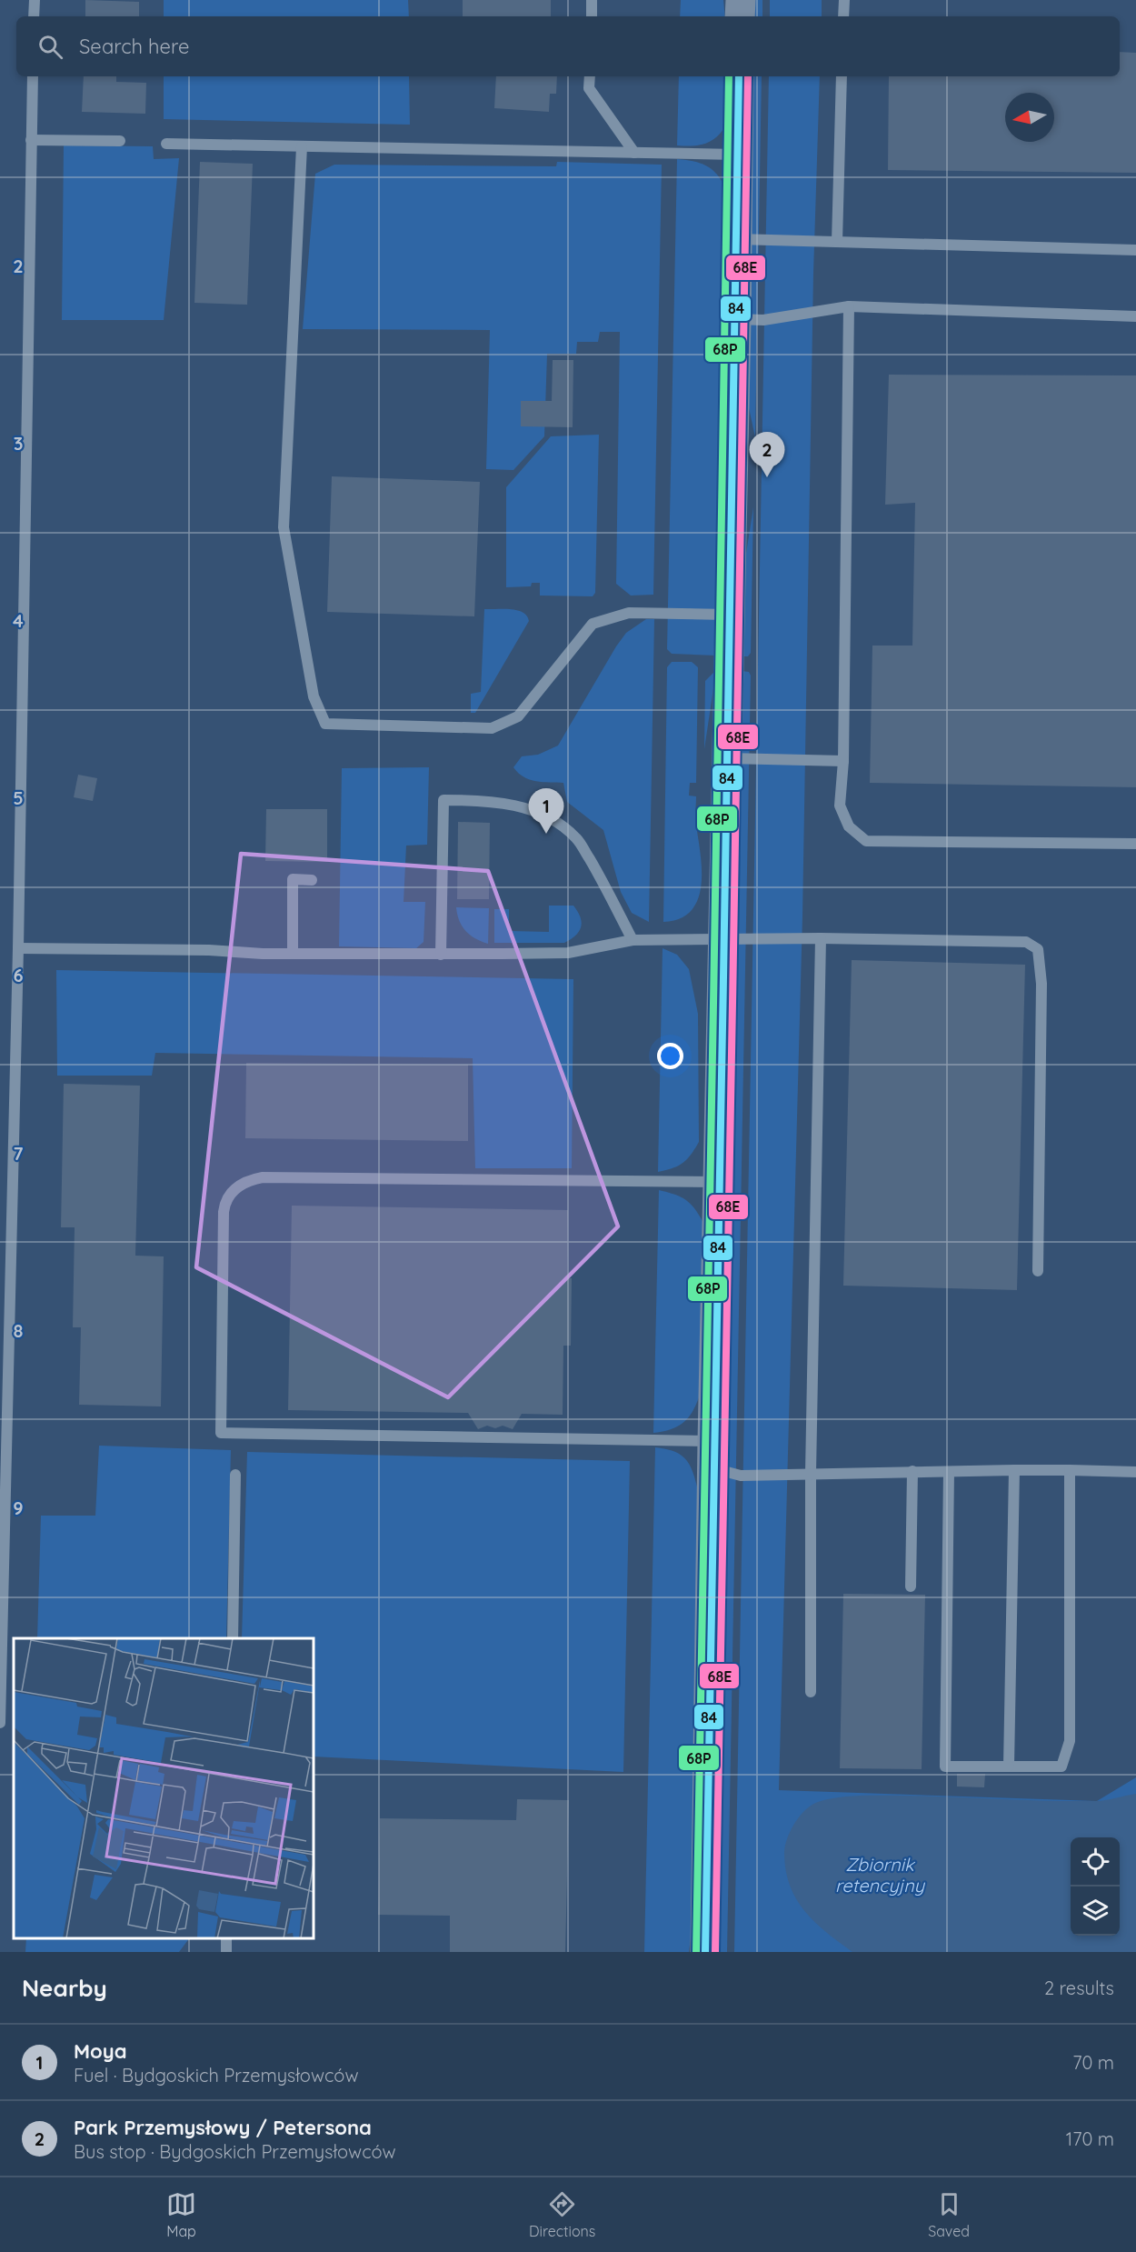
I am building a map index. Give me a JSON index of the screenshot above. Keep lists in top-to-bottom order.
{
  "water": ["Zbiornik retencyjny"],
  "lines": ["transit line 84", "transit line 68E", "transit line 68P"],
  "north": "left",
  "page": {
    "search": "Search here",
    "pins": ["2", "1"],
    "heading": ["Nearby", "2 results"],
    "list": [
      {
        "mark": "1",
        "name": "Moya",
        "note": "Fuel · Bydgoskich Przemysłowców",
        "value": "70 m"
      },
      {
        "mark": "2",
        "name": "Park Przemysłowy / Petersona",
        "note": "Bus stop · Bydgoskich Przemysłowców",
        "value": "170 m"
      }
    ],
    "nav": ["Map", "Directions", "Saved"]
  },
  "grid": {
    "rows": [
      "2",
      "3",
      "4",
      "5",
      "6",
      "7",
      "8",
      "9"
    ]
  }
}
